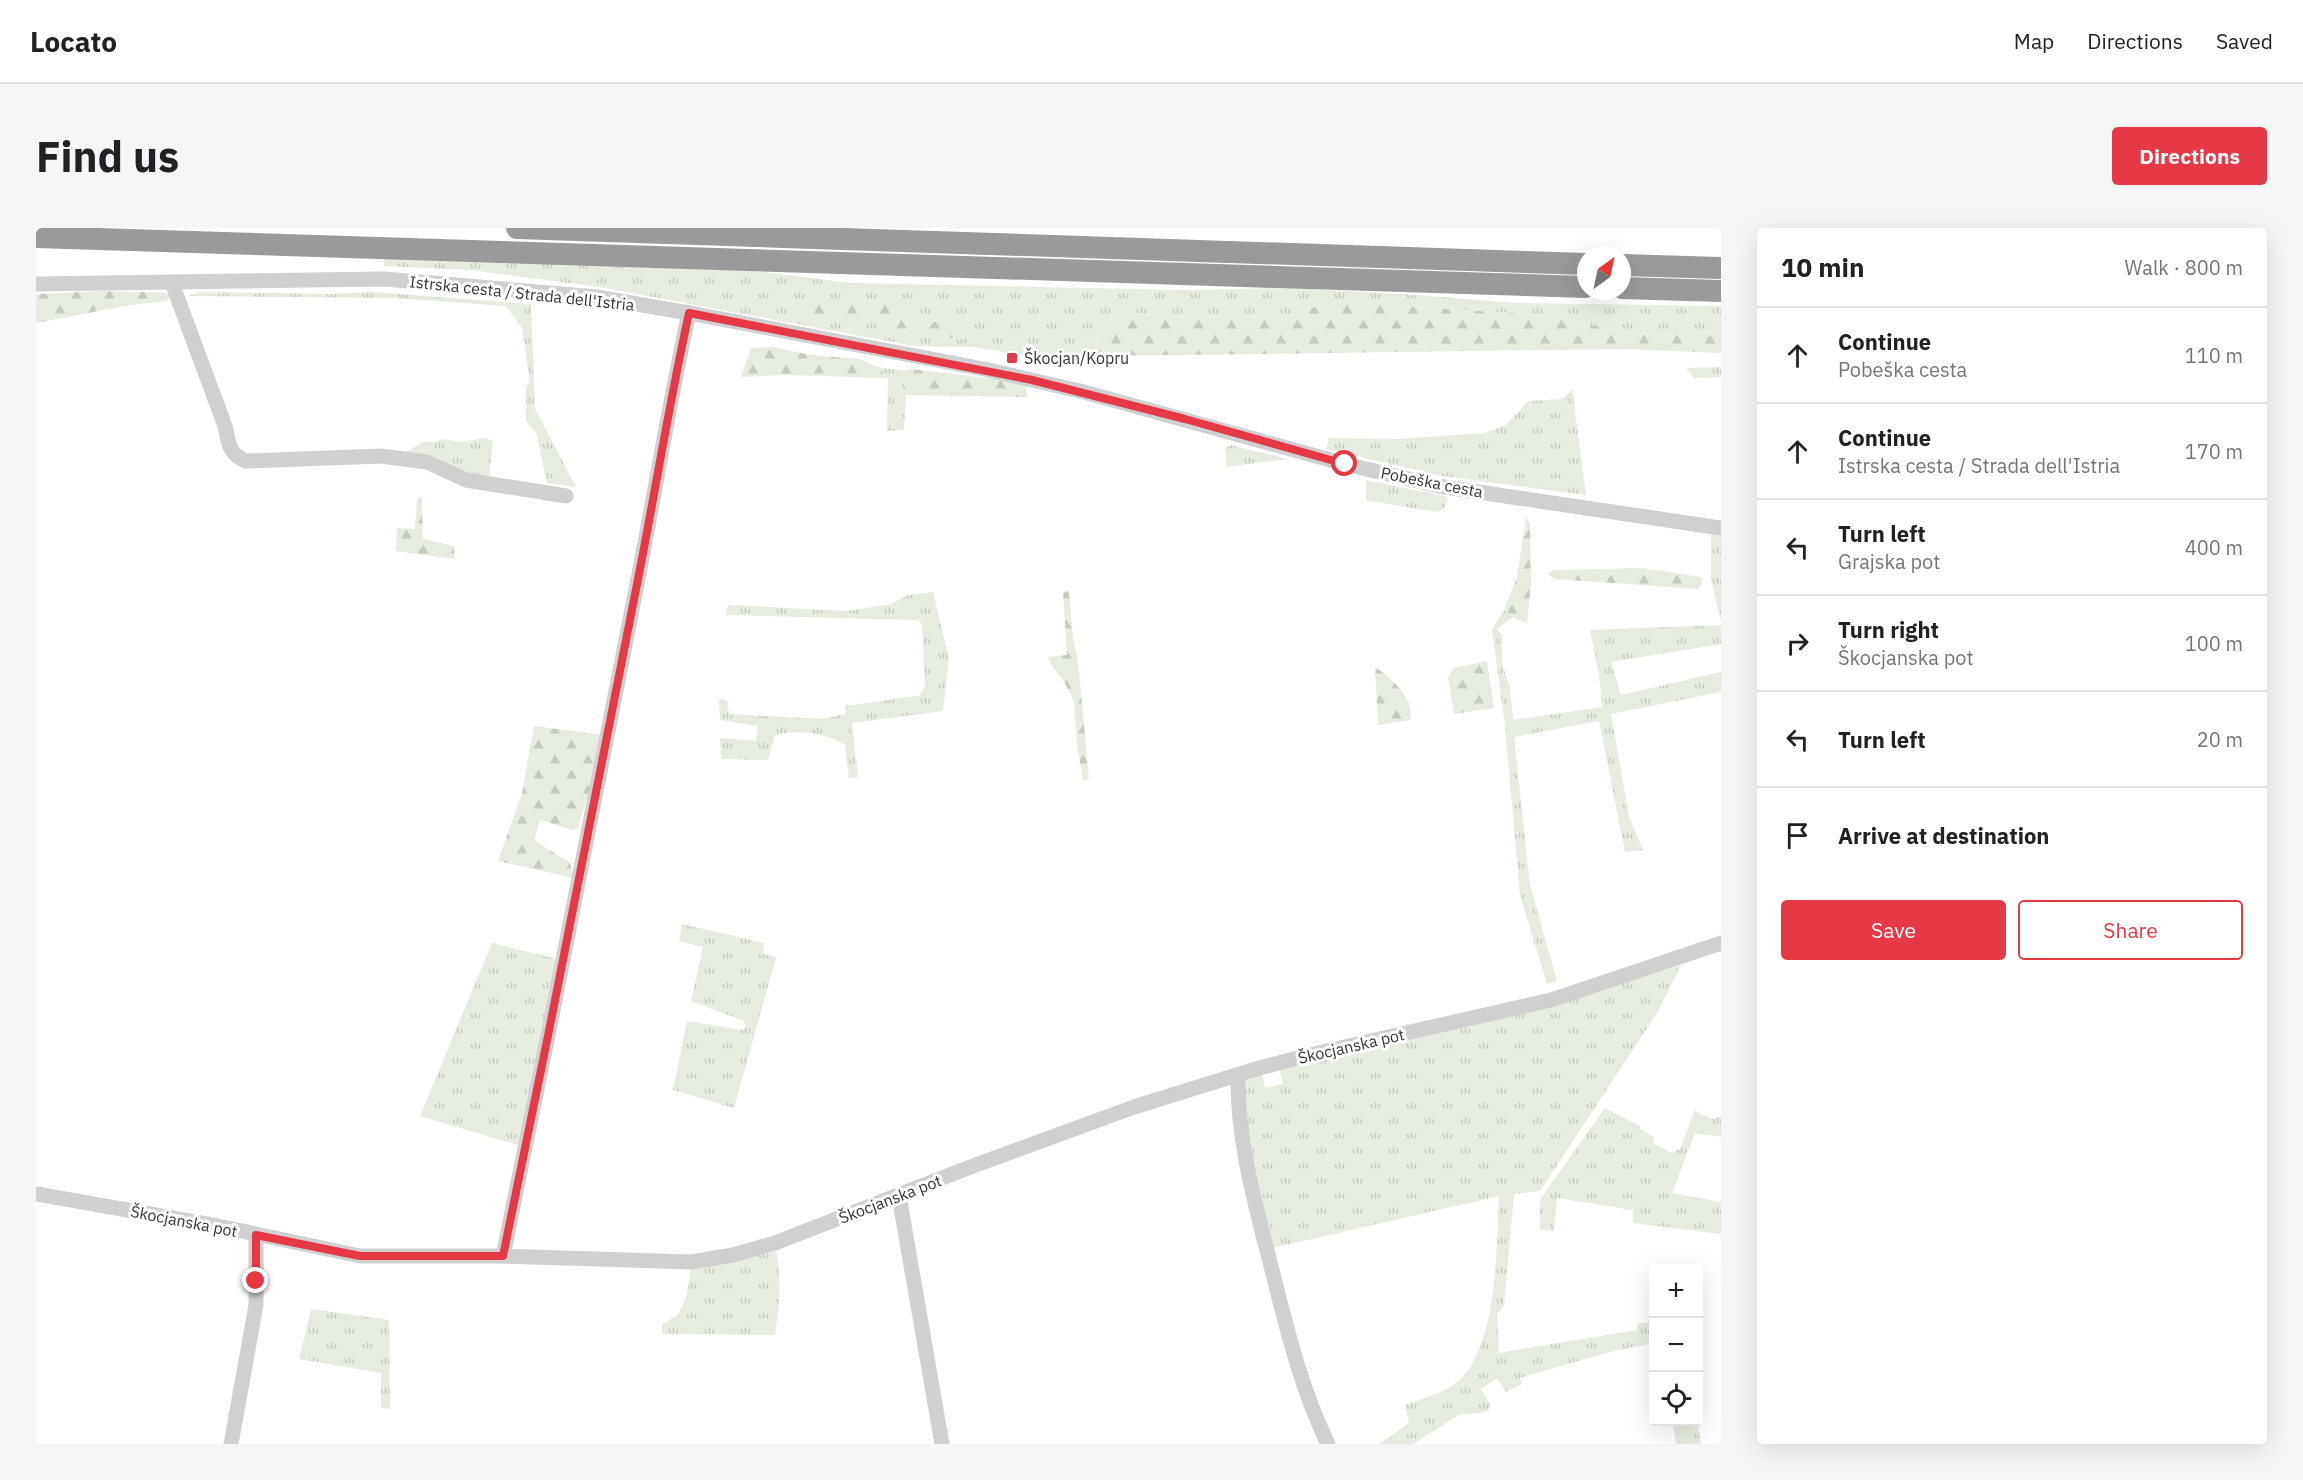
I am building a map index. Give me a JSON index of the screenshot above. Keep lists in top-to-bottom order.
{
  "streets": {
    "street": ["Istrska cesta / Strada dell'Istria", "Pobeška cesta", "Škocjanska pot"]
  },
  "crossings": [
    ["Istrska cesta / Strada dell'Istria", "Pobeška cesta"]
  ],
  "places": {
    "transit": ["Škocjan/Kopru"]
  },
  "north": "top right",
  "page": {
    "header": "Locato",
    "nav": ["Map", "Directions", "Saved"],
    "buttons": [
      "Directions",
      ["Save", "Share"]
    ],
    "title": "Find us",
    "heading": ["10 min", "Walk · 800 m"],
    "list": [
      ["Continue", "Pobeška cesta", "110 m"],
      ["Continue", "Istrska cesta / Strada dell'Istria", "170 m"],
      ["Turn left", "Grajska pot", "400 m"],
      ["Turn right", "Škocjanska pot", "100 m"],
      ["Turn left", "20 m"],
      "Arrive at destination"
    ],
    "map_buttons": ["+", "−"]
  }
}
